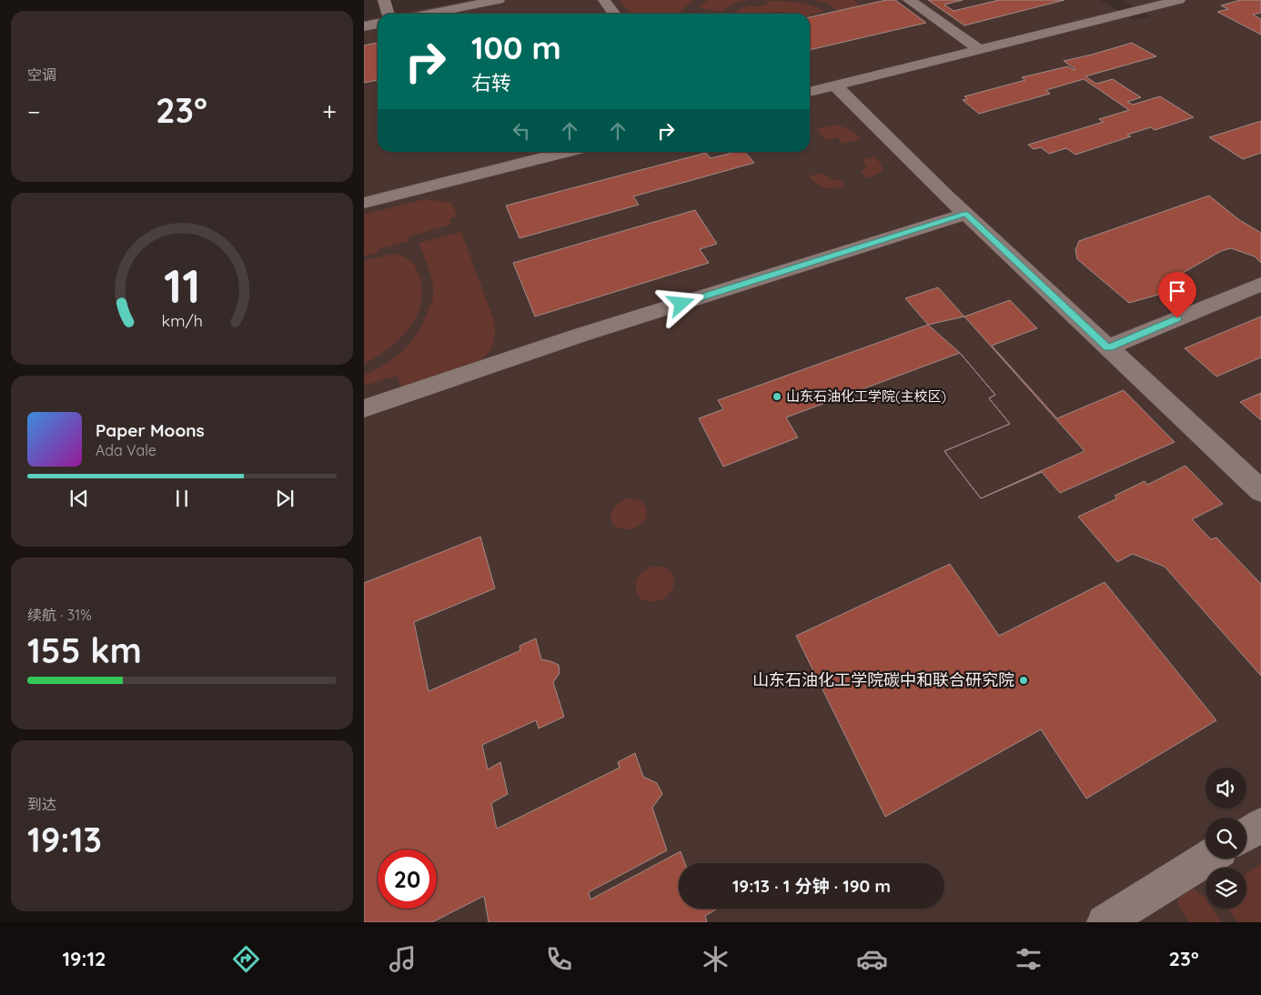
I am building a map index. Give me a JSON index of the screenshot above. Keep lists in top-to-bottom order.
{
  "places": ["山东石油化工学院(主校区)", "山东石油化工学院碳中和联合研究院"],
  "page": {
    "tile": [
      "空调",
      ["续航 · 31%", "155 km"],
      ["到达", "19:13"]
    ],
    "turn": ["100 m", "右转"],
    "heat": ["−", "23°", "+"],
    "song": ["Paper Moons", "Ada Vale"],
    "limit": "20",
    "trip": "19:13 · 1 分钟 · 190 m",
    "tabs": ["19:12", "23°"],
    "gauge": ["11", "km/h"]
  }
}
